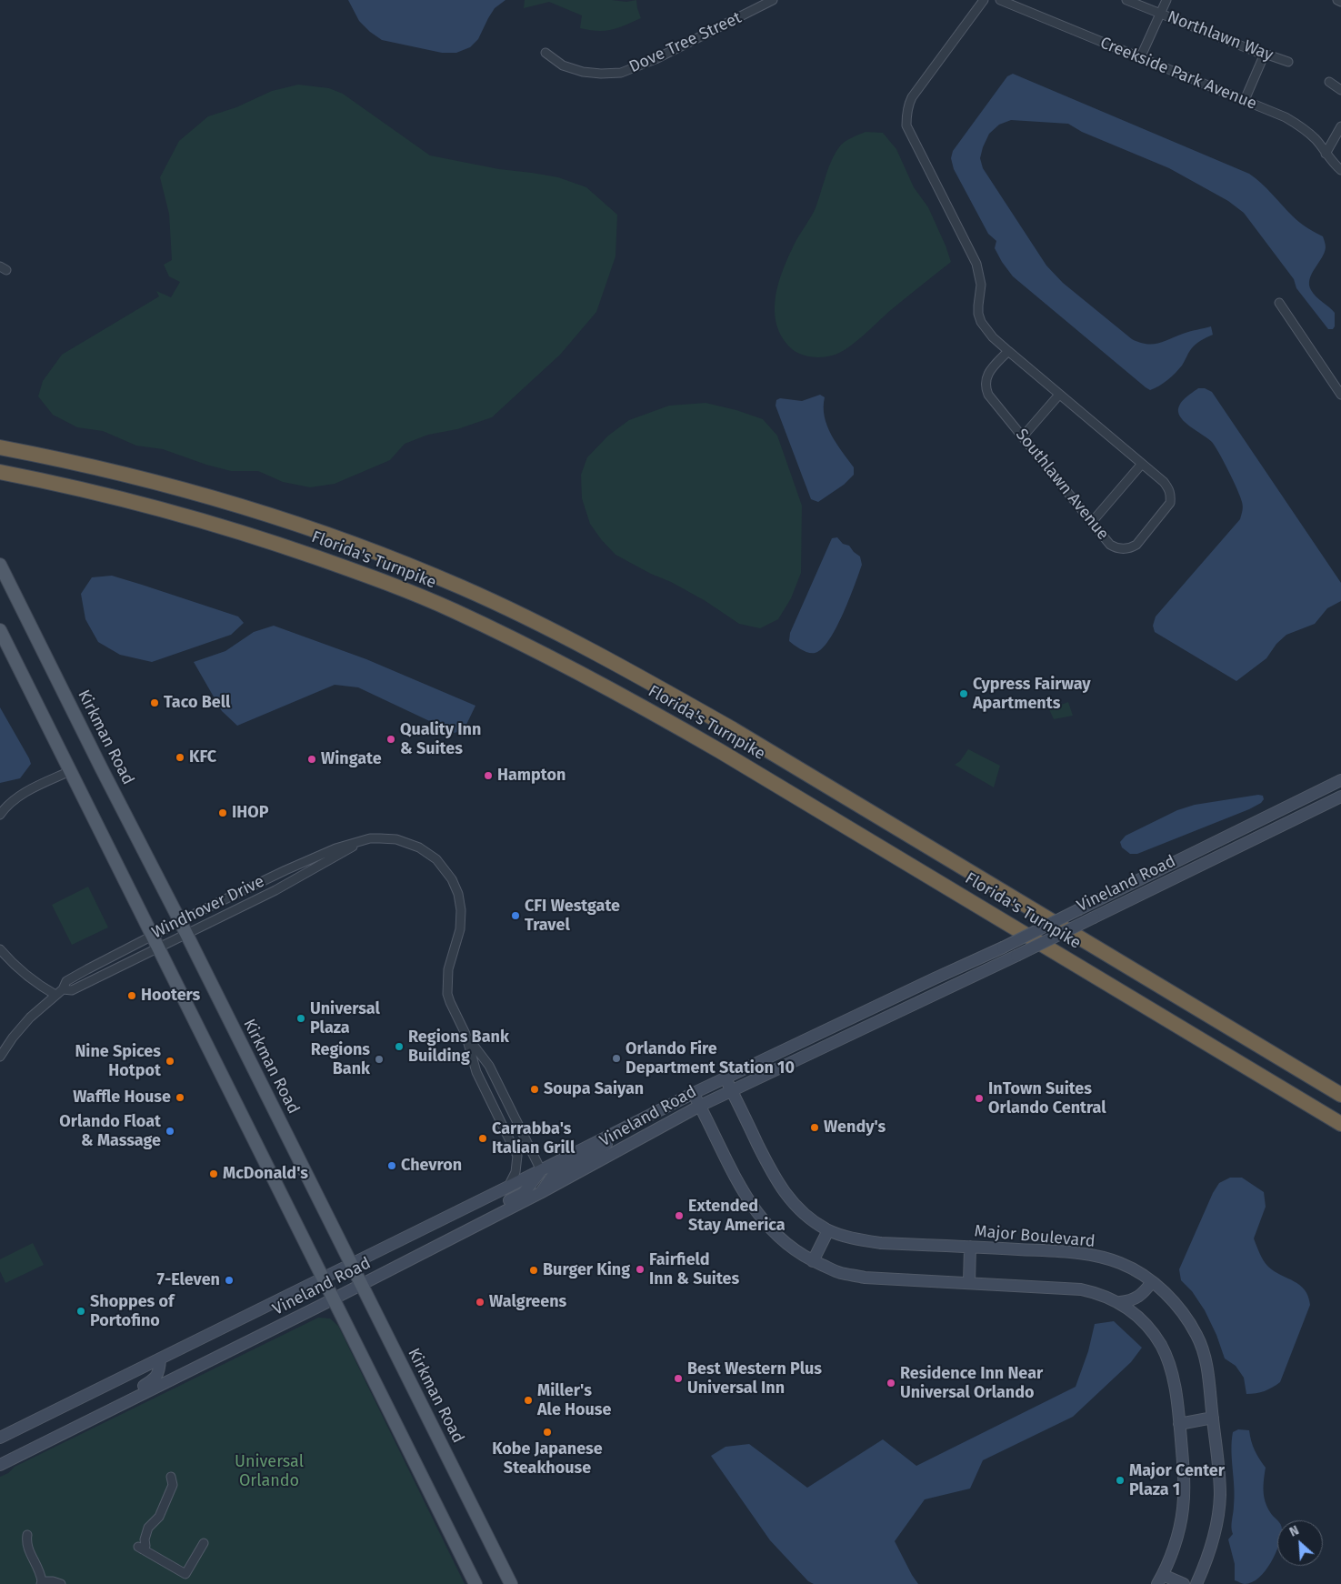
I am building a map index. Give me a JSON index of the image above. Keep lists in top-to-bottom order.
{
  "streets": {
    "highway": ["Florida's Turnpike"],
    "main road": ["Kirkman Road"],
    "street": [
      "Northlawn Way",
      "Dove Tree Street",
      "Creekside Park Avenue",
      "Southlawn Avenue",
      "Vineland Road",
      "Windhover Drive",
      "Major Boulevard"
    ]
  },
  "crossings": [
    ["Kirkman Road", "Vineland Road"],
    ["Kirkman Road", "Windhover Drive"],
    ["Vineland Road", "Windhover Drive"],
    ["Vineland Road", "Major Boulevard"]
  ],
  "parks": ["Universal Orlando"],
  "places": [
    "Cypress Fairway Apartments",
    "Taco Bell",
    "Quality Inn & Suites",
    "KFC",
    "Wingate",
    "Hampton",
    "IHOP",
    "CFI Westgate Travel",
    "Hooters",
    "Universal Plaza",
    "Regions Bank Building",
    "Orlando Fire Department Station 10",
    "Regions Bank",
    "Nine Spices Hotpot",
    "Soupa Saiyan",
    "Waffle House",
    "InTown Suites Orlando Central",
    "Wendy's",
    "Orlando Float & Massage",
    "Carrabba's Italian Grill",
    "Chevron",
    "McDonald's",
    "Extended Stay America",
    "Fairfield Inn & Suites",
    "Burger King",
    "7-Eleven",
    "Walgreens",
    "Shoppes of Portofino",
    "Best Western Plus Universal Inn",
    "Residence Inn Near Universal Orlando",
    "Miller's Ale House",
    "Kobe Japanese Steakhouse",
    "Major Center Plaza 1"
  ],
  "north": "top left"
}
